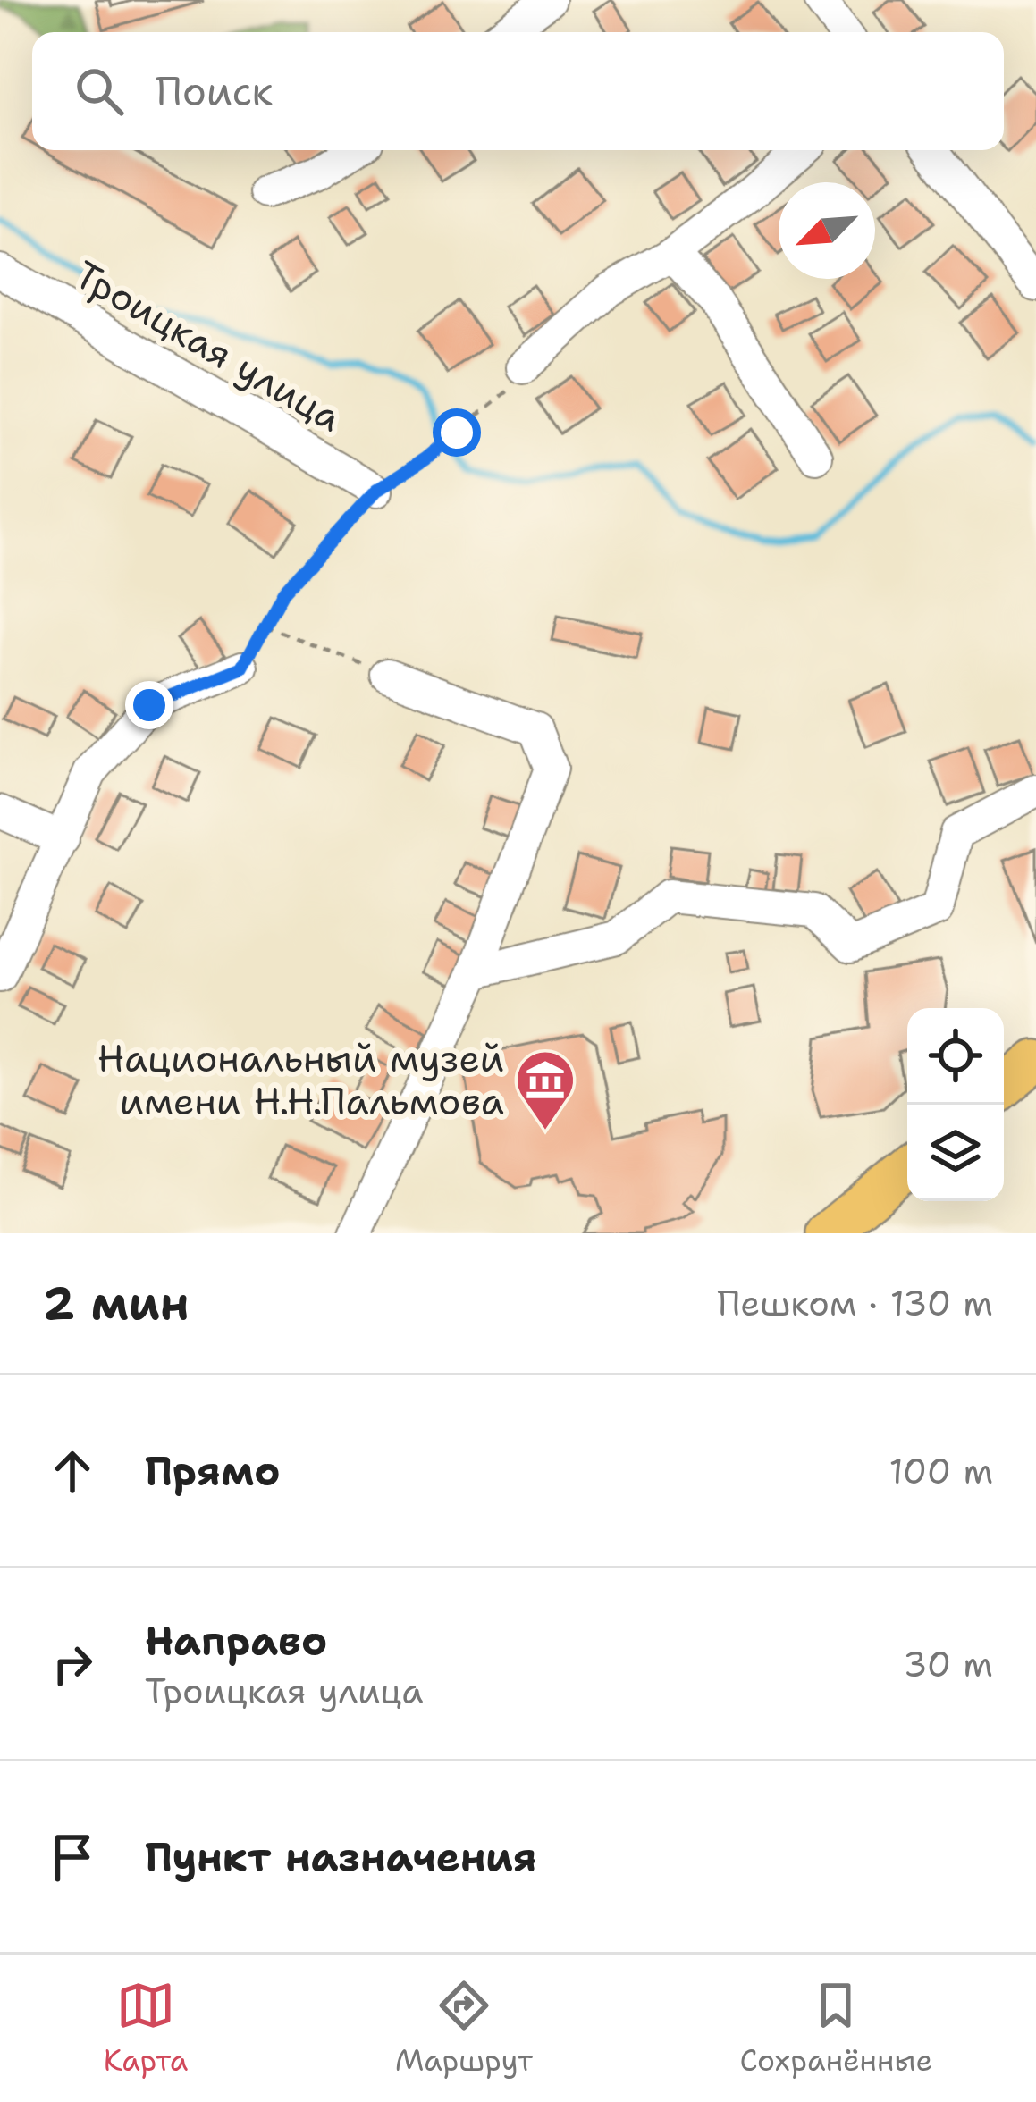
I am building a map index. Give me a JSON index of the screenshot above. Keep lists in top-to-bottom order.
{
  "streets": {
    "street": ["Троицкая улица"]
  },
  "places": {
    "museum": ["Национальный музей имени Н.Н.Пальмова"]
  },
  "north": "bottom left",
  "page": {
    "search": "Поиск",
    "heading": ["2 мин", "Пешком · 130 m"],
    "list": [
      ["Прямо", "100 m"],
      ["Направо", "Троицкая улица", "30 m"],
      "Пункт назначения"
    ],
    "nav": ["Карта", "Маршрут", "Сохранённые"]
  }
}
